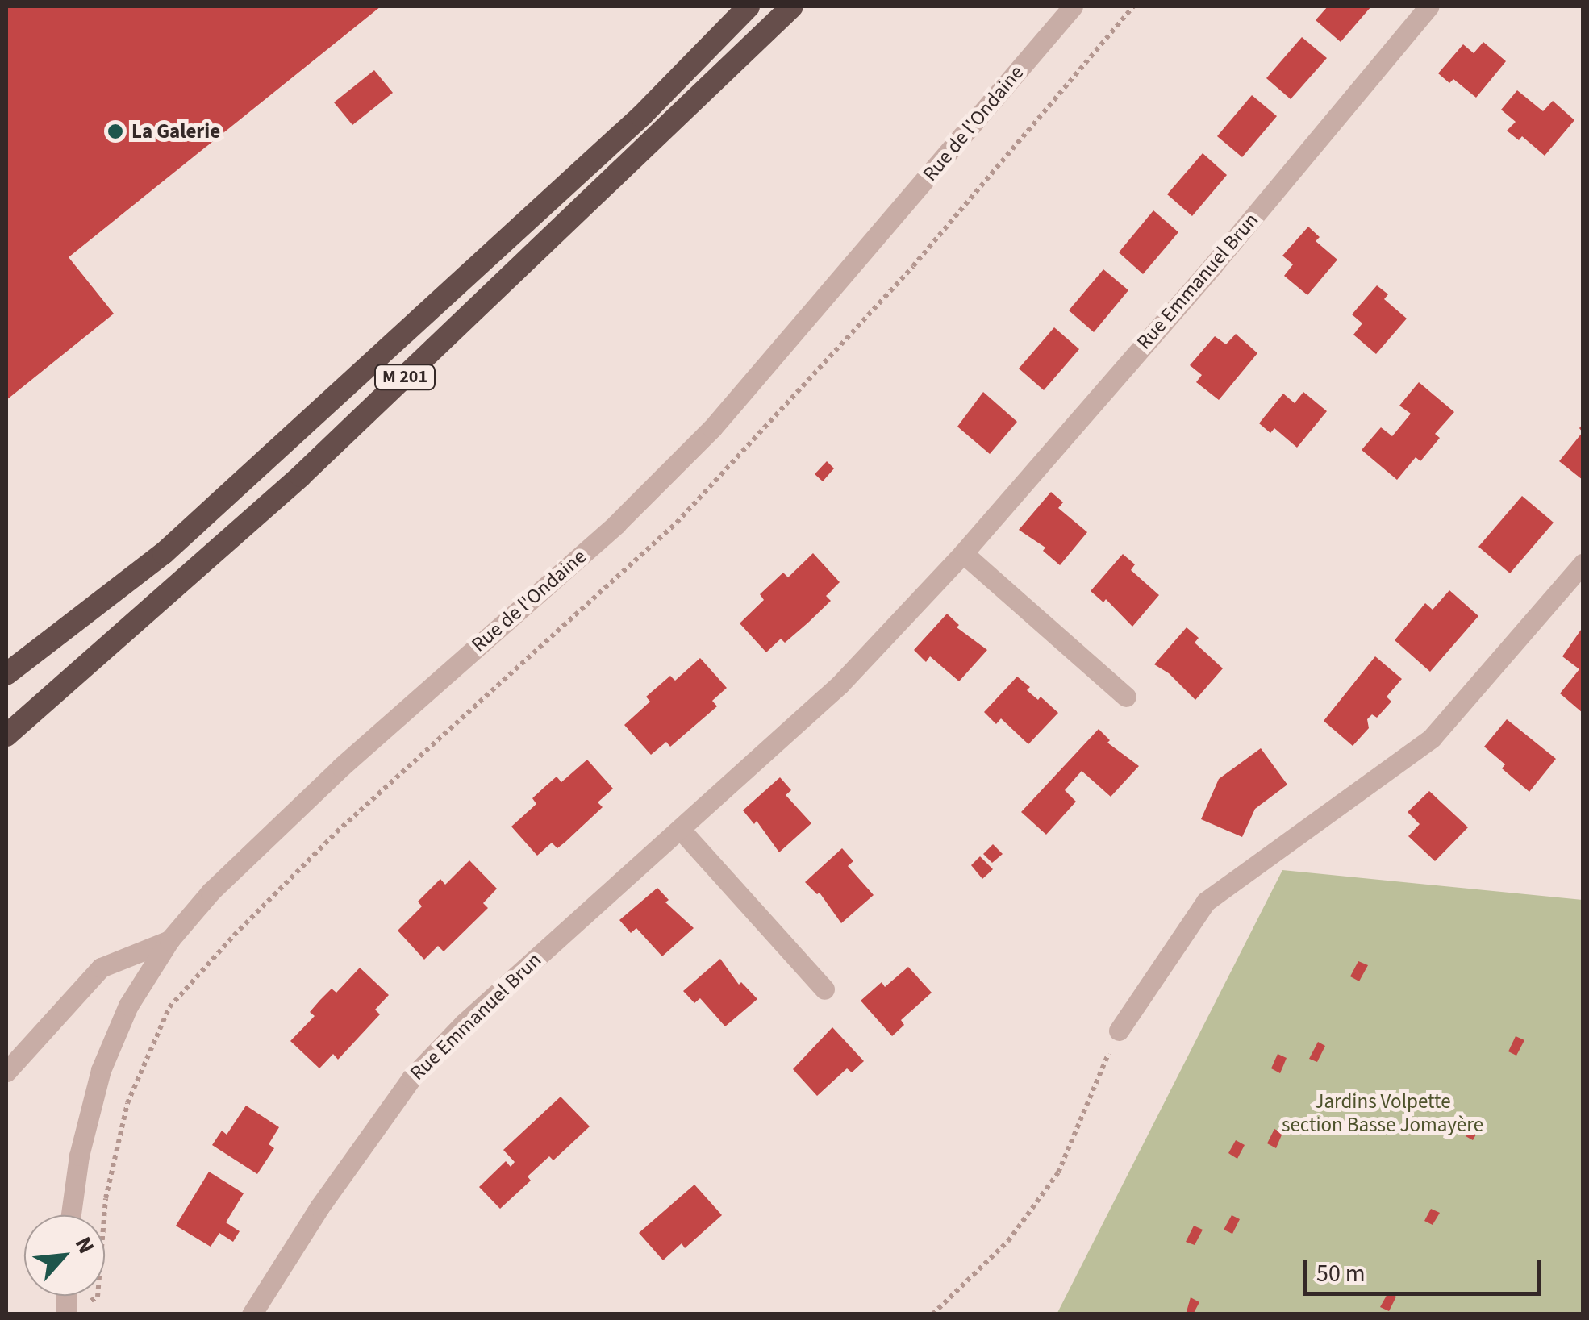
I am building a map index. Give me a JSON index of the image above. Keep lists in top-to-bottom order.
{
  "streets": {
    "highway": ["M 201"],
    "street": ["Rue de l'Ondaine", "Rue Emmanuel Brun"]
  },
  "parks": ["Jardins Volpette section Basse Jomayère"],
  "places": ["La Galerie"],
  "scale_bar": "50 m",
  "north": "top right"
}
